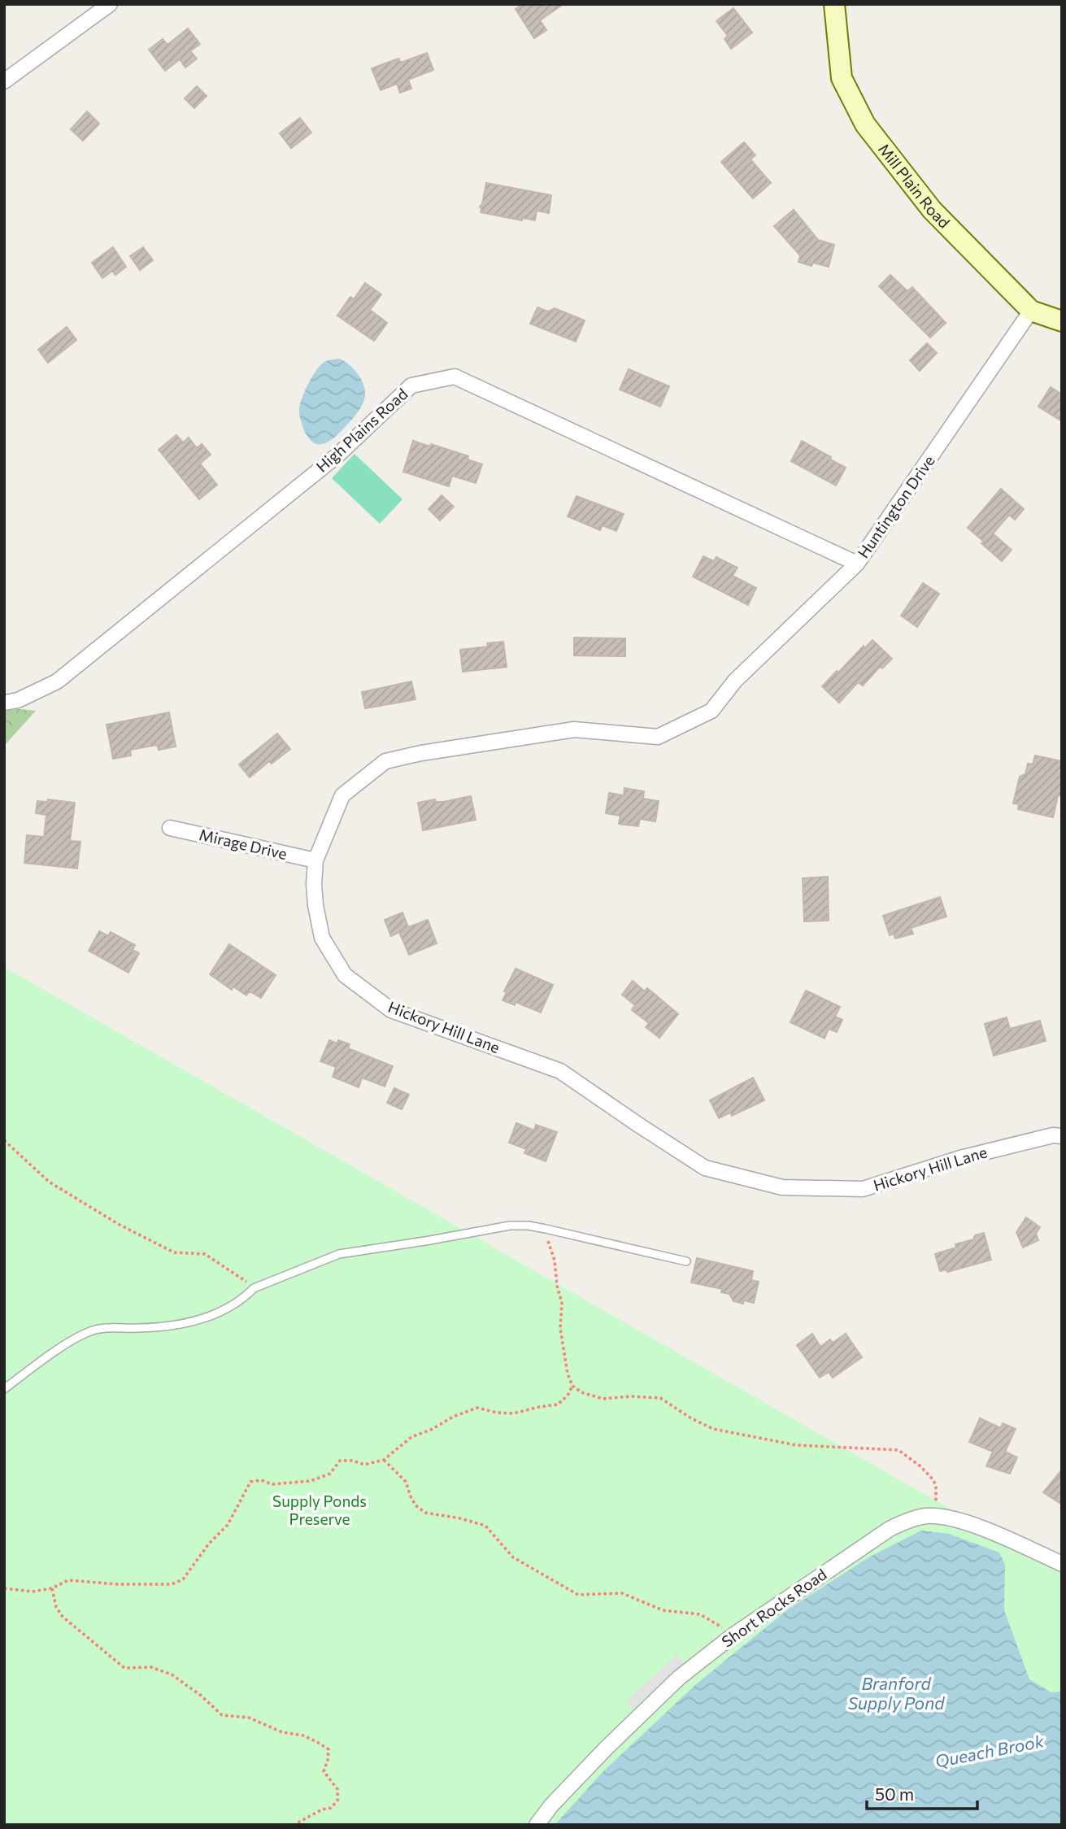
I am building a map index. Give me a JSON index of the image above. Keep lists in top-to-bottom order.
{
  "streets": {
    "street": [
      "Mill Plain Road",
      "High Plains Road",
      "Huntington Drive",
      "Mirage Drive",
      "Hickory Hill Lane",
      "Short Rocks Road"
    ]
  },
  "crossings": [
    ["Mill Plain Road", "Huntington Drive"],
    ["High Plains Road", "Huntington Drive"],
    ["Huntington Drive", "Hickory Hill Lane"],
    ["Mirage Drive", "Hickory Hill Lane"]
  ],
  "water": ["Branford Supply Pond", "Queach Brook"],
  "parks": ["Supply Ponds Preserve"],
  "scale_bar": "50 m"
}
